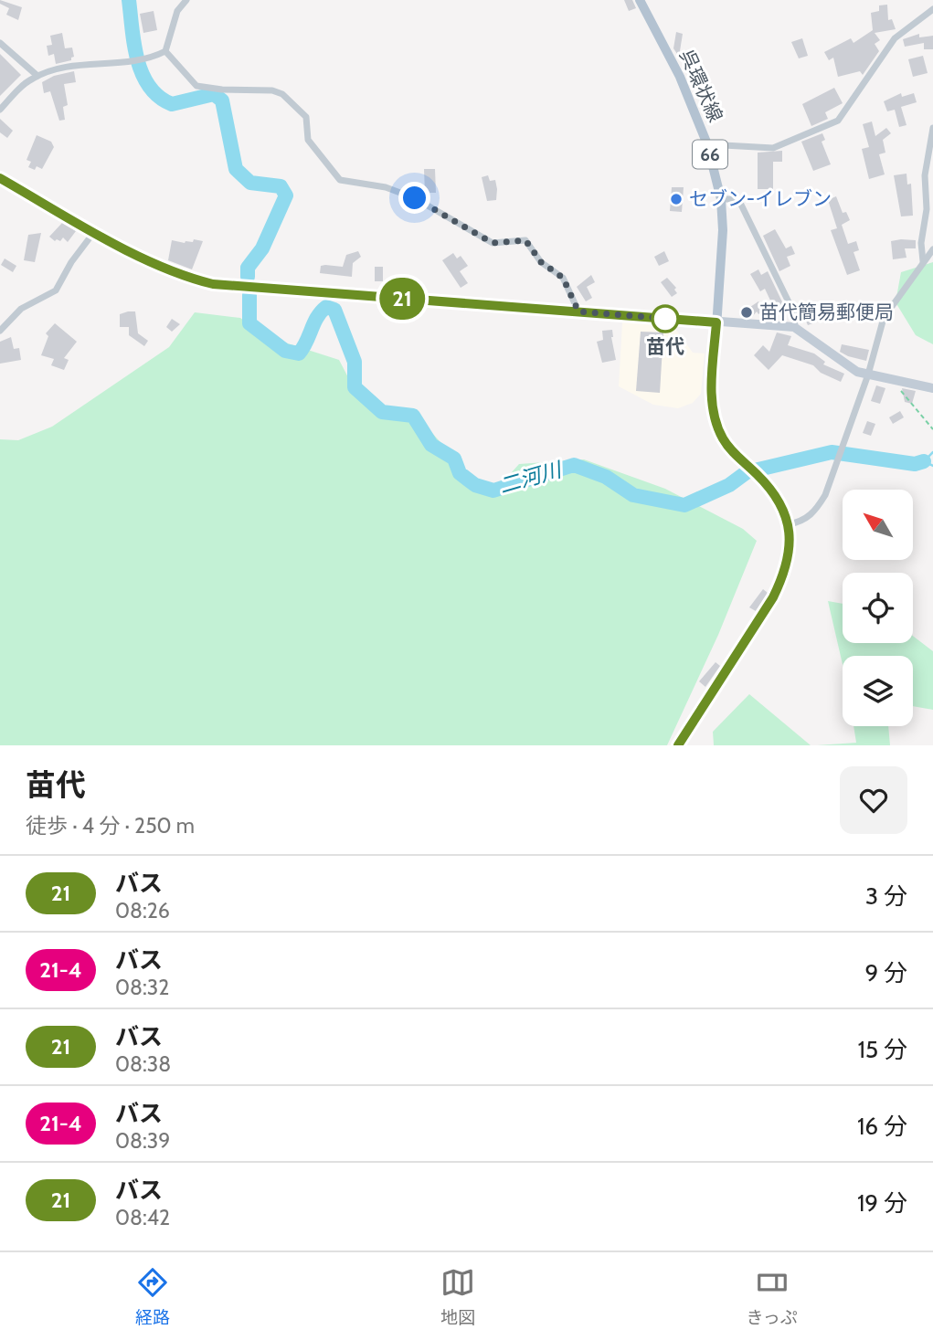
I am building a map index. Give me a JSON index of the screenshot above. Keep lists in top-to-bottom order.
{
  "streets": {
    "main road": ["呉環状線", "66"]
  },
  "water": ["二河川"],
  "places": ["セブン-イレブン", "苗代簡易郵便局", "苗代"],
  "lines": ["bus line 21"],
  "north": "top left",
  "page": {
    "on_map": "21",
    "heading": ["苗代", "徒歩 · 4 分 · 250 m"],
    "list": [
      {
        "mark": "21",
        "name": "バス",
        "note": "08:26",
        "value": "3 分"
      },
      {
        "mark": "21-4",
        "name": "バス",
        "note": "08:32",
        "value": "9 分"
      },
      {
        "mark": "21",
        "name": "バス",
        "note": "08:38",
        "value": "15 分"
      },
      {
        "mark": "21-4",
        "name": "バス",
        "note": "08:39",
        "value": "16 分"
      },
      {
        "mark": "21",
        "name": "バス",
        "note": "08:42",
        "value": "19 分"
      }
    ],
    "tabs": ["経路", "地図", "きっぷ"]
  }
}
